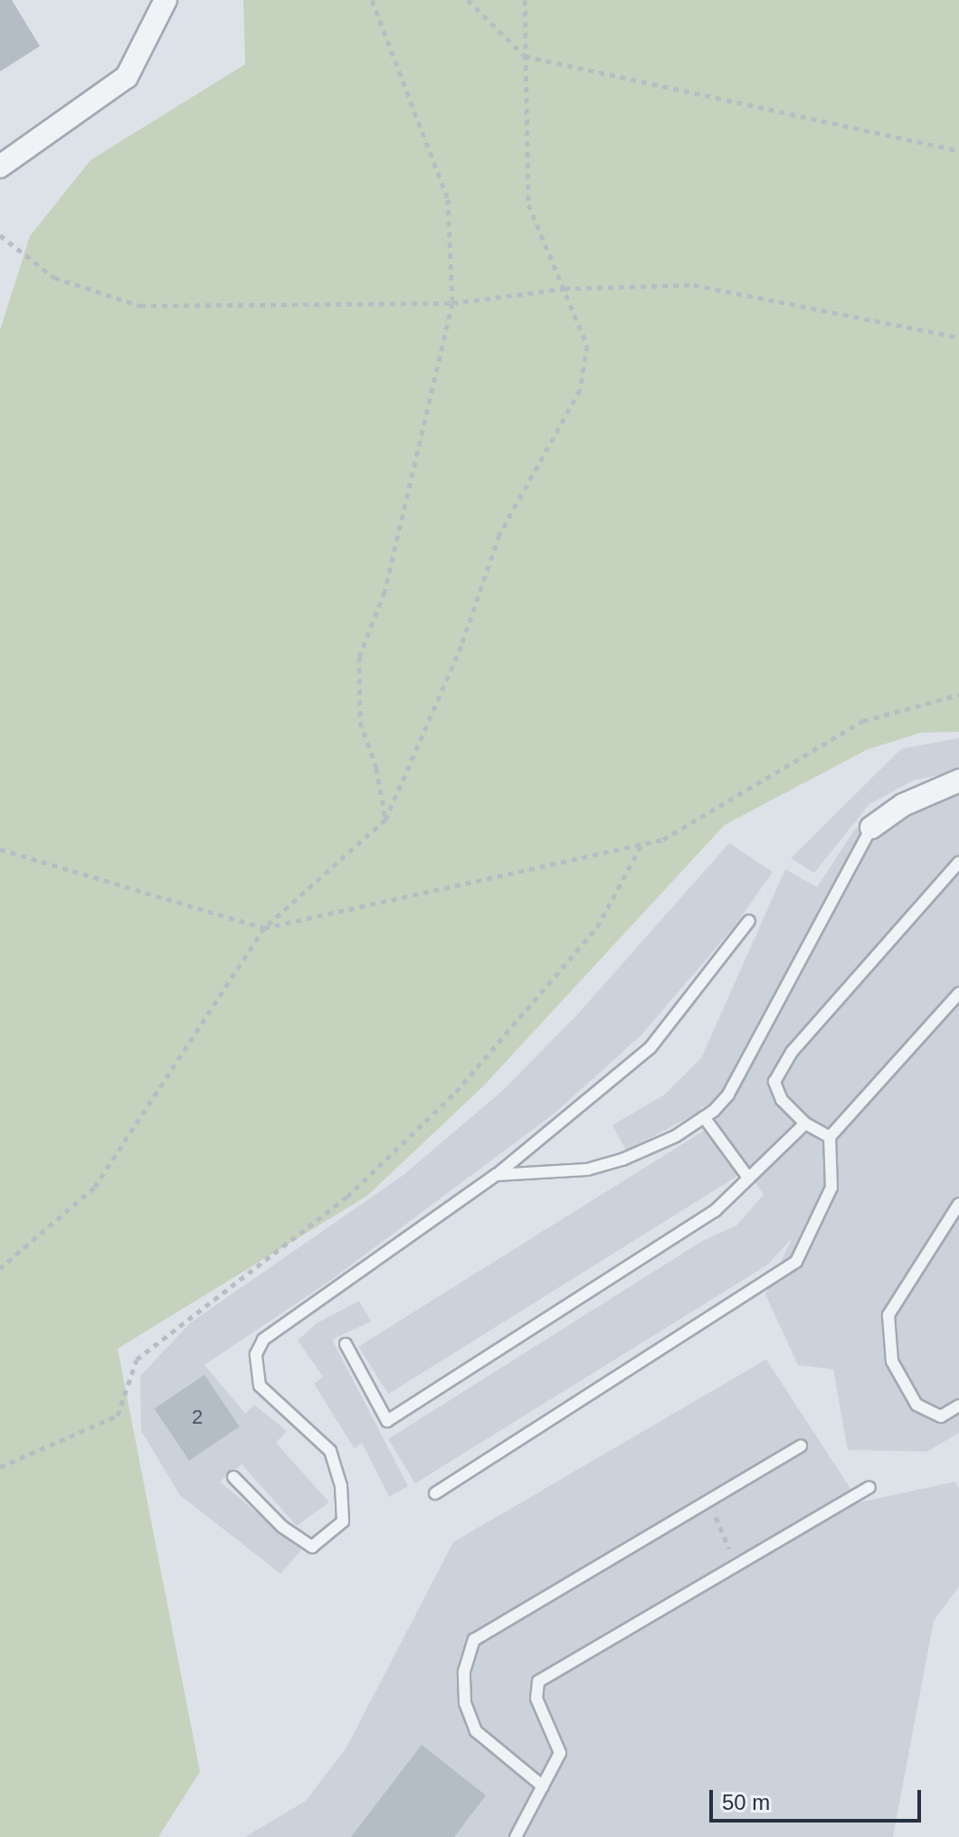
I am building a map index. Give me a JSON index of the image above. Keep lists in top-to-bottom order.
{
  "house_numbers": ["2"],
  "scale_bar": "50 m"
}
